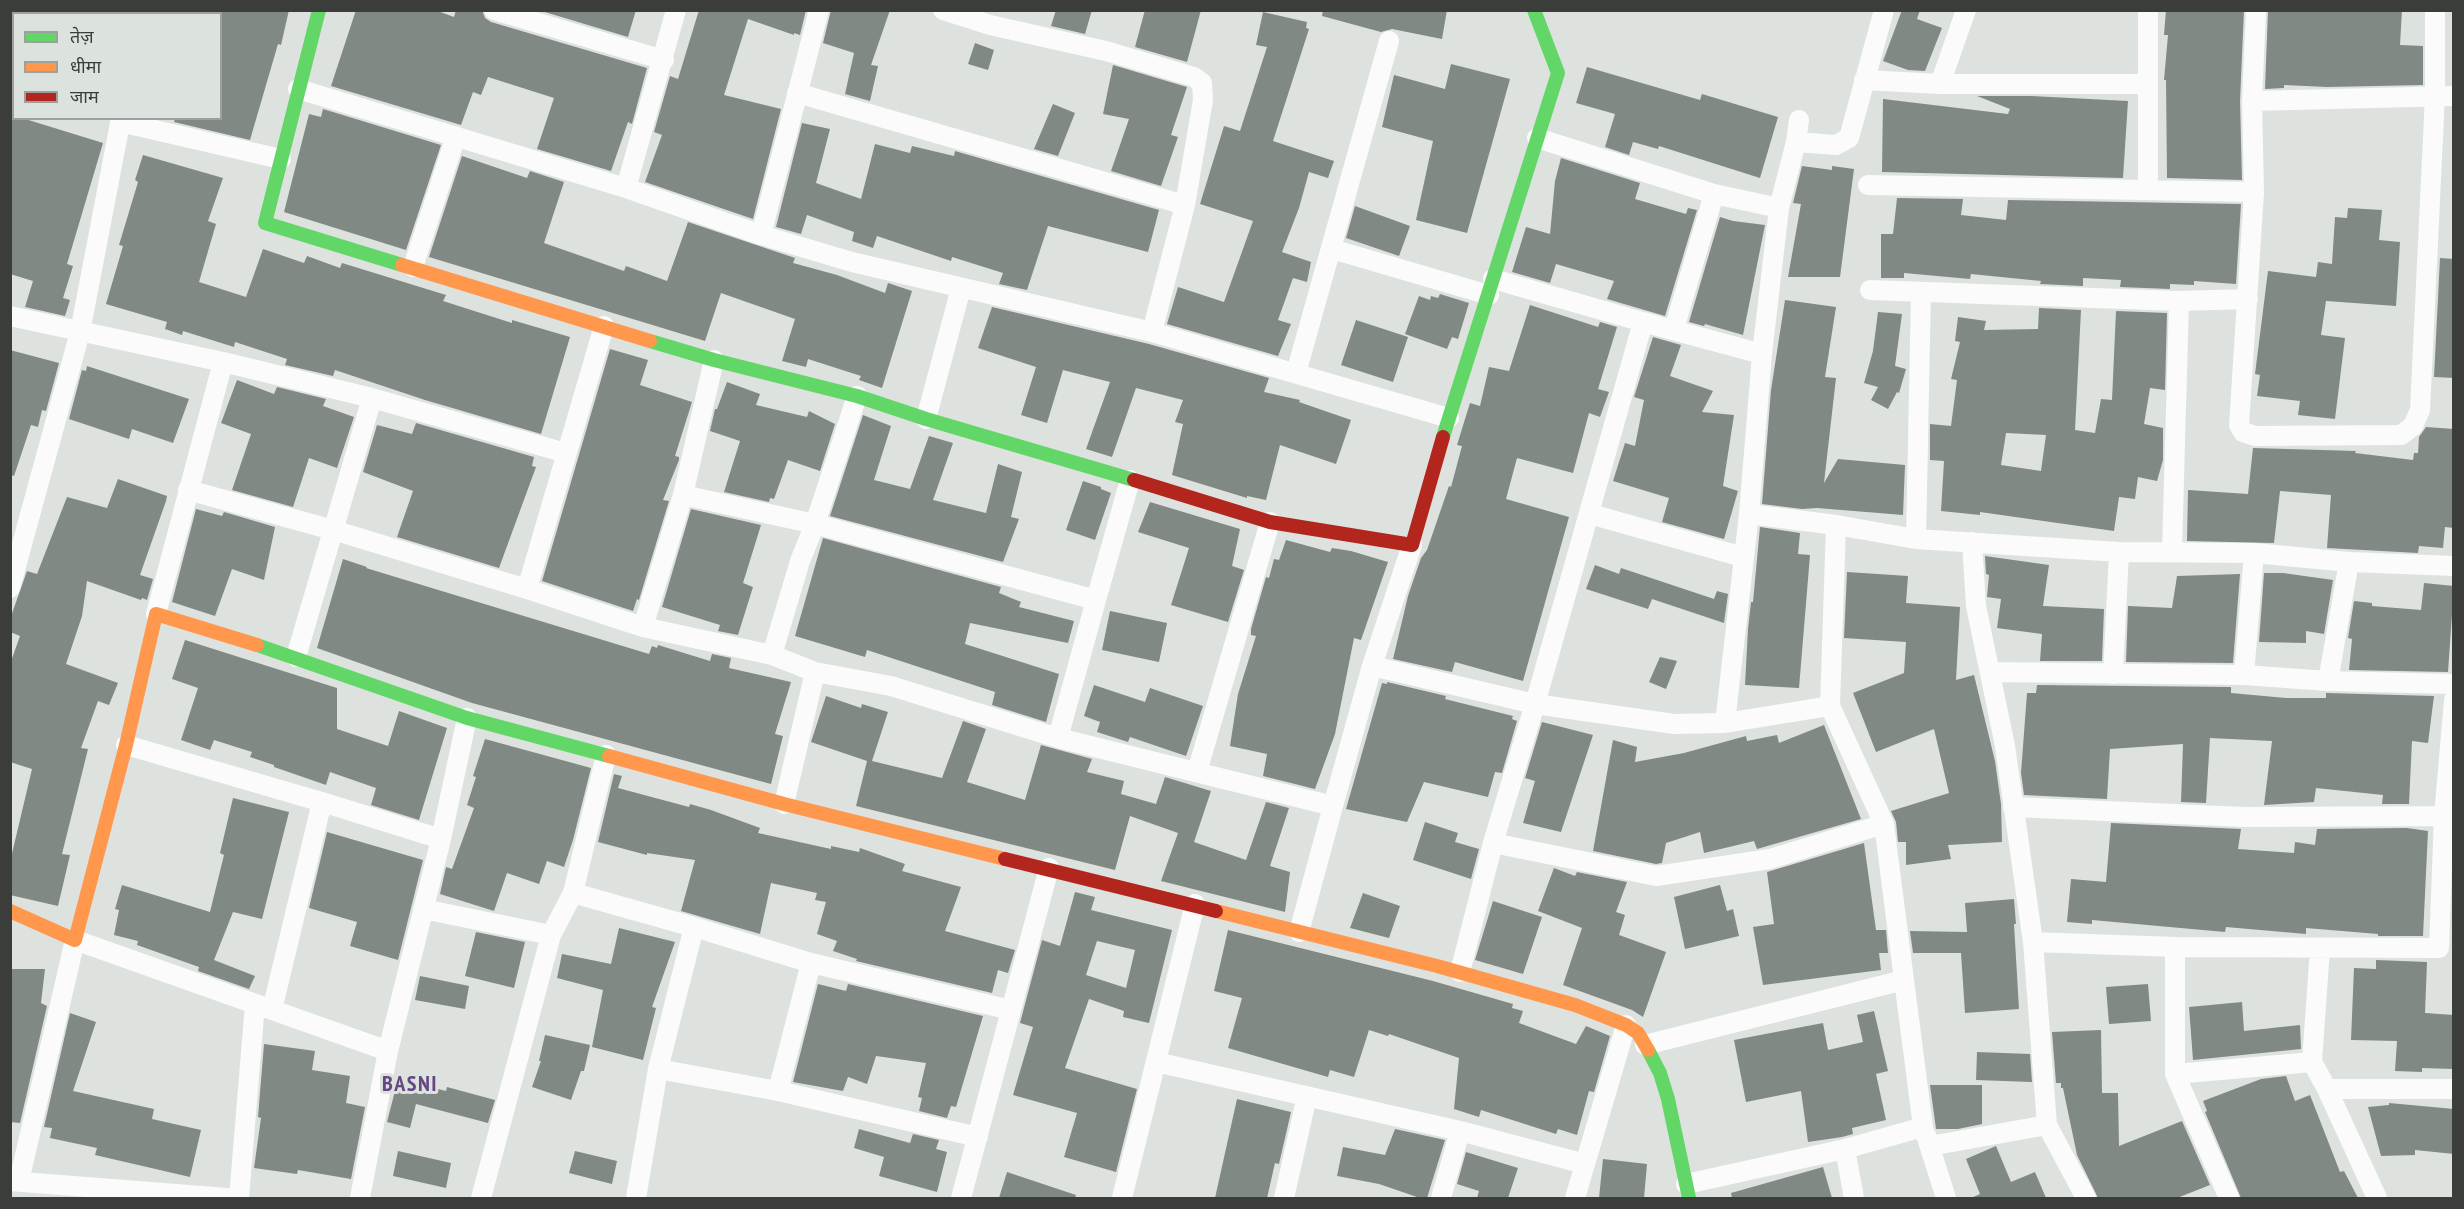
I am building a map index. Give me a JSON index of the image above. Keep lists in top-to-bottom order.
{
  "districts": ["BASNI"],
  "legend": ["तेज़", "धीमा", "जाम"]
}
